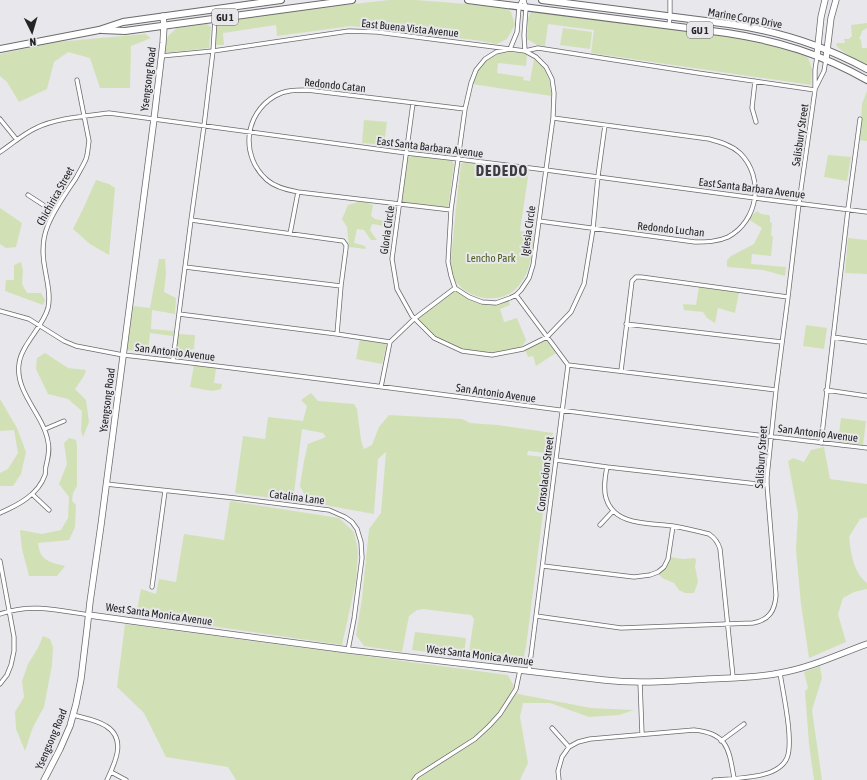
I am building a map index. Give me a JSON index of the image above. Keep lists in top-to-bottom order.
{
  "streets": {
    "main road": [
      "GU 1",
      "Marine Corps Drive",
      "Ysengsong Road",
      "West Santa Monica Avenue"
    ],
    "street": [
      "East Buena Vista Avenue",
      "Redondo Catan",
      "Salisbury Street",
      "East Santa Barbara Avenue",
      "Chichirica Street",
      "Redondo Luchan",
      "Gloria Circle",
      "Iglesia Circle",
      "San Antonio Avenue",
      "Consolacion Street",
      "Catalina Lane"
    ]
  },
  "crossings": [
    ["GU 1", "Ysengsong Road"],
    ["GU 1", "Salisbury Street"],
    ["East Buena Vista Avenue", "Ysengsong Road"],
    ["East Buena Vista Avenue", "Iglesia Circle"],
    ["Ysengsong Road", "East Santa Barbara Avenue"],
    ["Ysengsong Road", "San Antonio Avenue"],
    ["Ysengsong Road", "Catalina Lane"],
    ["Ysengsong Road", "West Santa Monica Avenue"],
    ["Redondo Catan", "East Santa Barbara Avenue"],
    ["Redondo Catan", "Gloria Circle"],
    ["Redondo Catan", "Iglesia Circle"],
    ["Salisbury Street", "East Santa Barbara Avenue"],
    ["Salisbury Street", "San Antonio Avenue"],
    ["Salisbury Street", "Consolacion Street"],
    ["East Santa Barbara Avenue", "Chichirica Street"],
    ["East Santa Barbara Avenue", "Redondo Luchan"],
    ["East Santa Barbara Avenue", "Gloria Circle"],
    ["East Santa Barbara Avenue", "Iglesia Circle"],
    ["Chichirica Street", "San Antonio Avenue"],
    ["Redondo Luchan", "Gloria Circle"],
    ["Redondo Luchan", "Iglesia Circle"],
    ["San Antonio Avenue", "Consolacion Street"],
    ["Consolacion Street", "West Santa Monica Avenue"],
    ["Catalina Lane", "West Santa Monica Avenue"]
  ],
  "districts": ["DEDEDO"],
  "parks": ["Lencho Park"],
  "north": "bottom"
}
